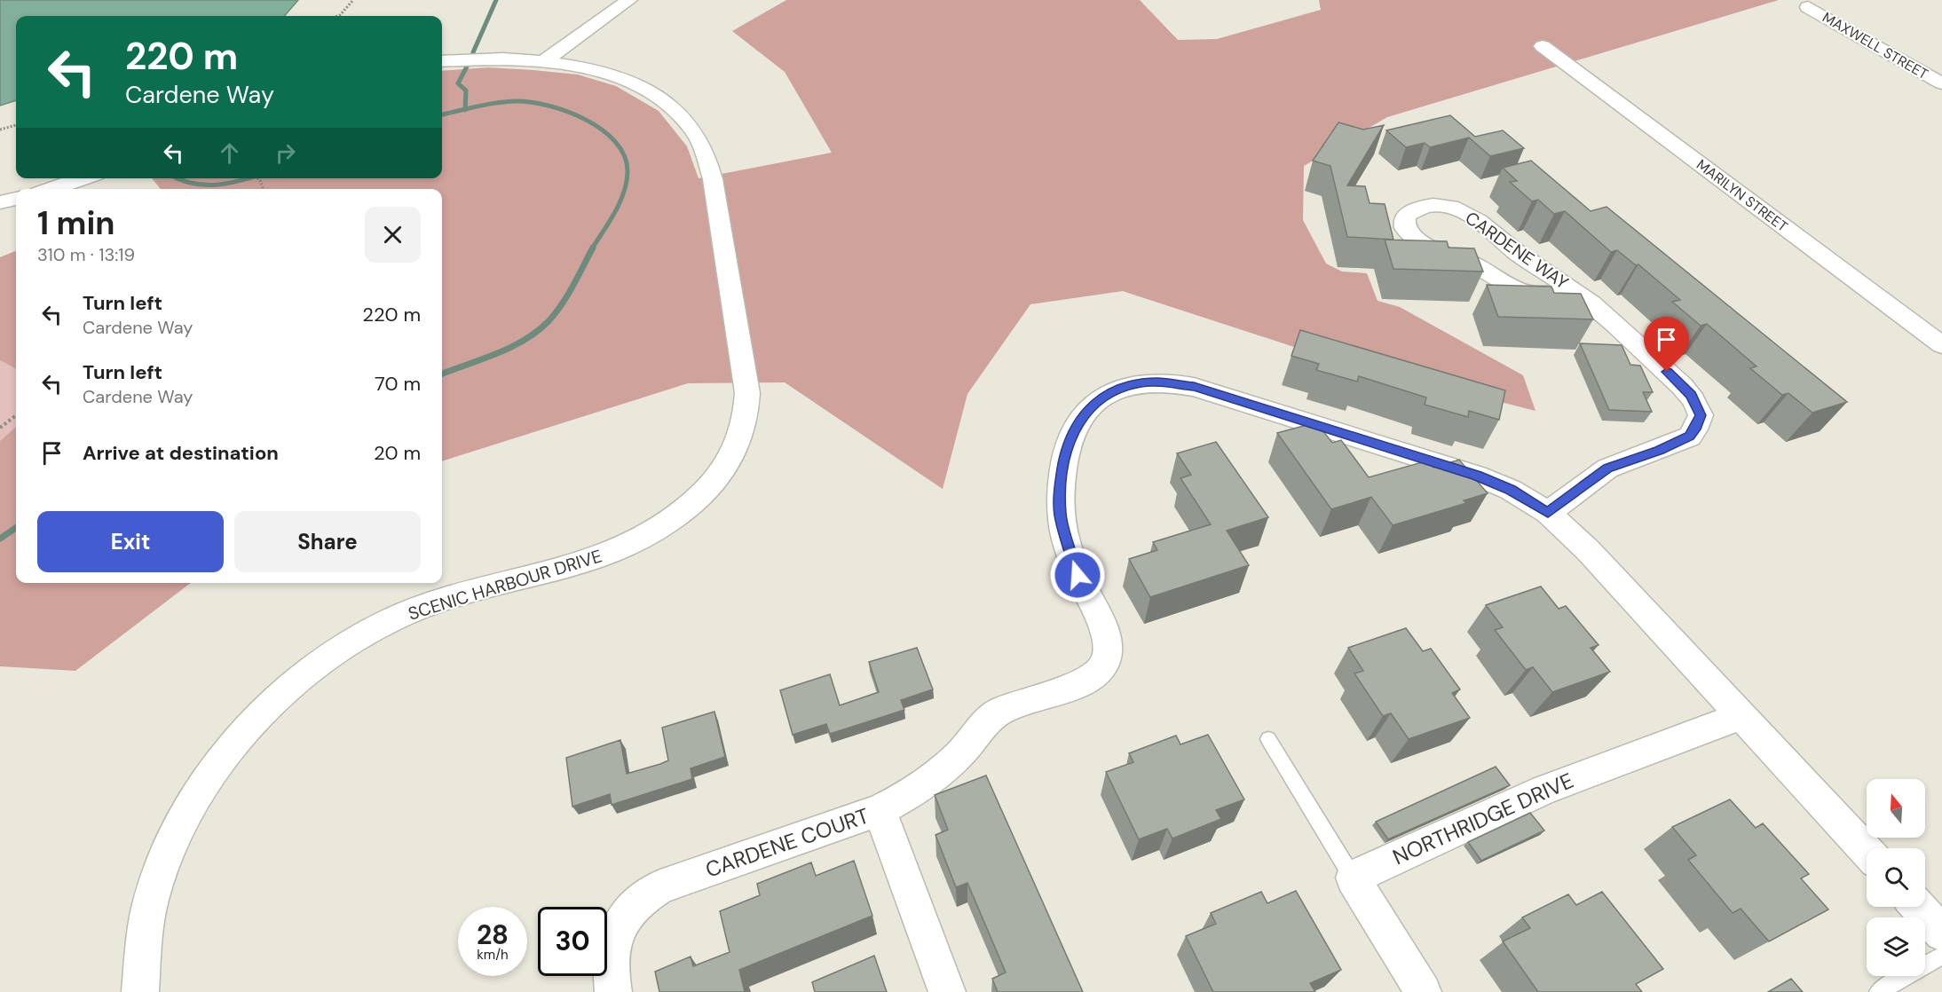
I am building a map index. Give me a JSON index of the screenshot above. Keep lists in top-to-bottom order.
{
  "streets": {
    "street": [
      "MAXWELL STREET",
      "MARILYN STREET",
      "CARDENE WAY",
      "SCENIC HARBOUR DRIVE",
      "NORTHRIDGE DRIVE",
      "CARDENE COURT"
    ]
  },
  "north": "top",
  "page": {
    "turn": ["220 m", "Cardene Way"],
    "heading": ["1 min", "310 m · 13:19"],
    "list": [
      {
        "name": "Turn left",
        "note": "Cardene Way",
        "value": "220 m"
      },
      {
        "name": "Turn left",
        "note": "Cardene Way",
        "value": "70 m"
      },
      {
        "name": "Arrive at destination",
        "value": "20 m"
      }
    ],
    "buttons": ["Exit", "Share"],
    "speed": "28 km/h",
    "limit": "30"
  }
}
